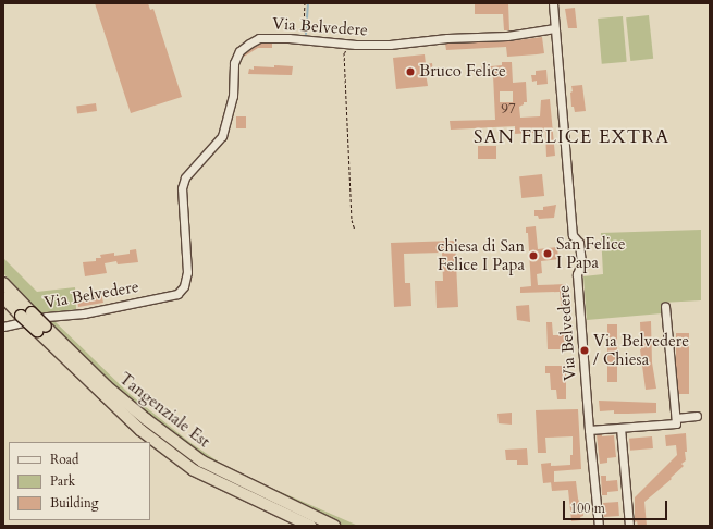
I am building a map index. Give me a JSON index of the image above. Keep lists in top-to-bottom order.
{
  "streets": {
    "highway": ["Tangenziale Est"],
    "street": ["Via Belvedere"]
  },
  "districts": ["SAN FELICE EXTRA"],
  "places": [
    "Bruco Felice",
    "San Felice I Papa",
    "chiesa di San Felice I Papa",
    "Via Belvedere / Chiesa"
  ],
  "house_numbers": ["97"],
  "legend": ["Road", "Park", "Building"],
  "scale_bar": "100 m"
}
